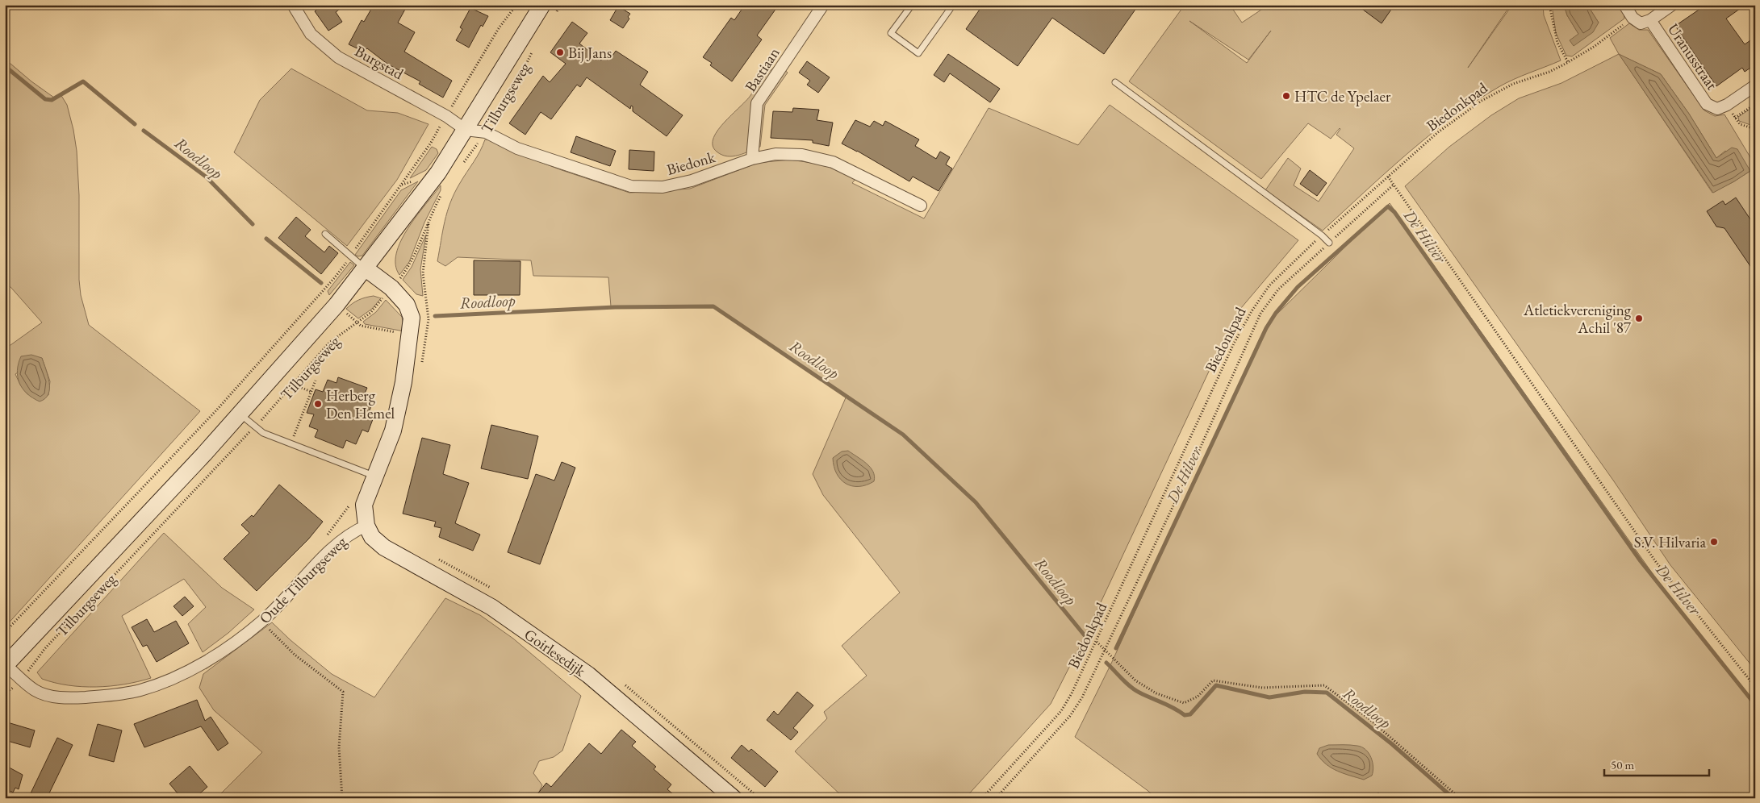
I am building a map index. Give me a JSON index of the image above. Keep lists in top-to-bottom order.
{
  "streets": {
    "street": [
      "Uranusstraat",
      "Burgstad",
      "Bastiaan",
      "Tilburgseweg",
      "Biedonk",
      "Oude Tilburgseweg",
      "Goirlesedijk"
    ],
    "path": ["Biedonkpad"]
  },
  "crossings": [
    ["Burgstad", "Tilburgseweg"],
    ["Burgstad", "Biedonk"],
    ["Bastiaan", "Biedonk"],
    ["Tilburgseweg", "Biedonk"],
    ["Tilburgseweg", "Oude Tilburgseweg"],
    ["Oude Tilburgseweg", "Goirlesedijk"]
  ],
  "water": ["Roodloop", "De Hilver"],
  "places": [
    "Bij Jans",
    "HTC de Ypelaer",
    "Atletiekvereniging Achil '87",
    "Herberg Den Hemel",
    "S.V. Hilvaria"
  ],
  "scale_bar": "50 m"
}
